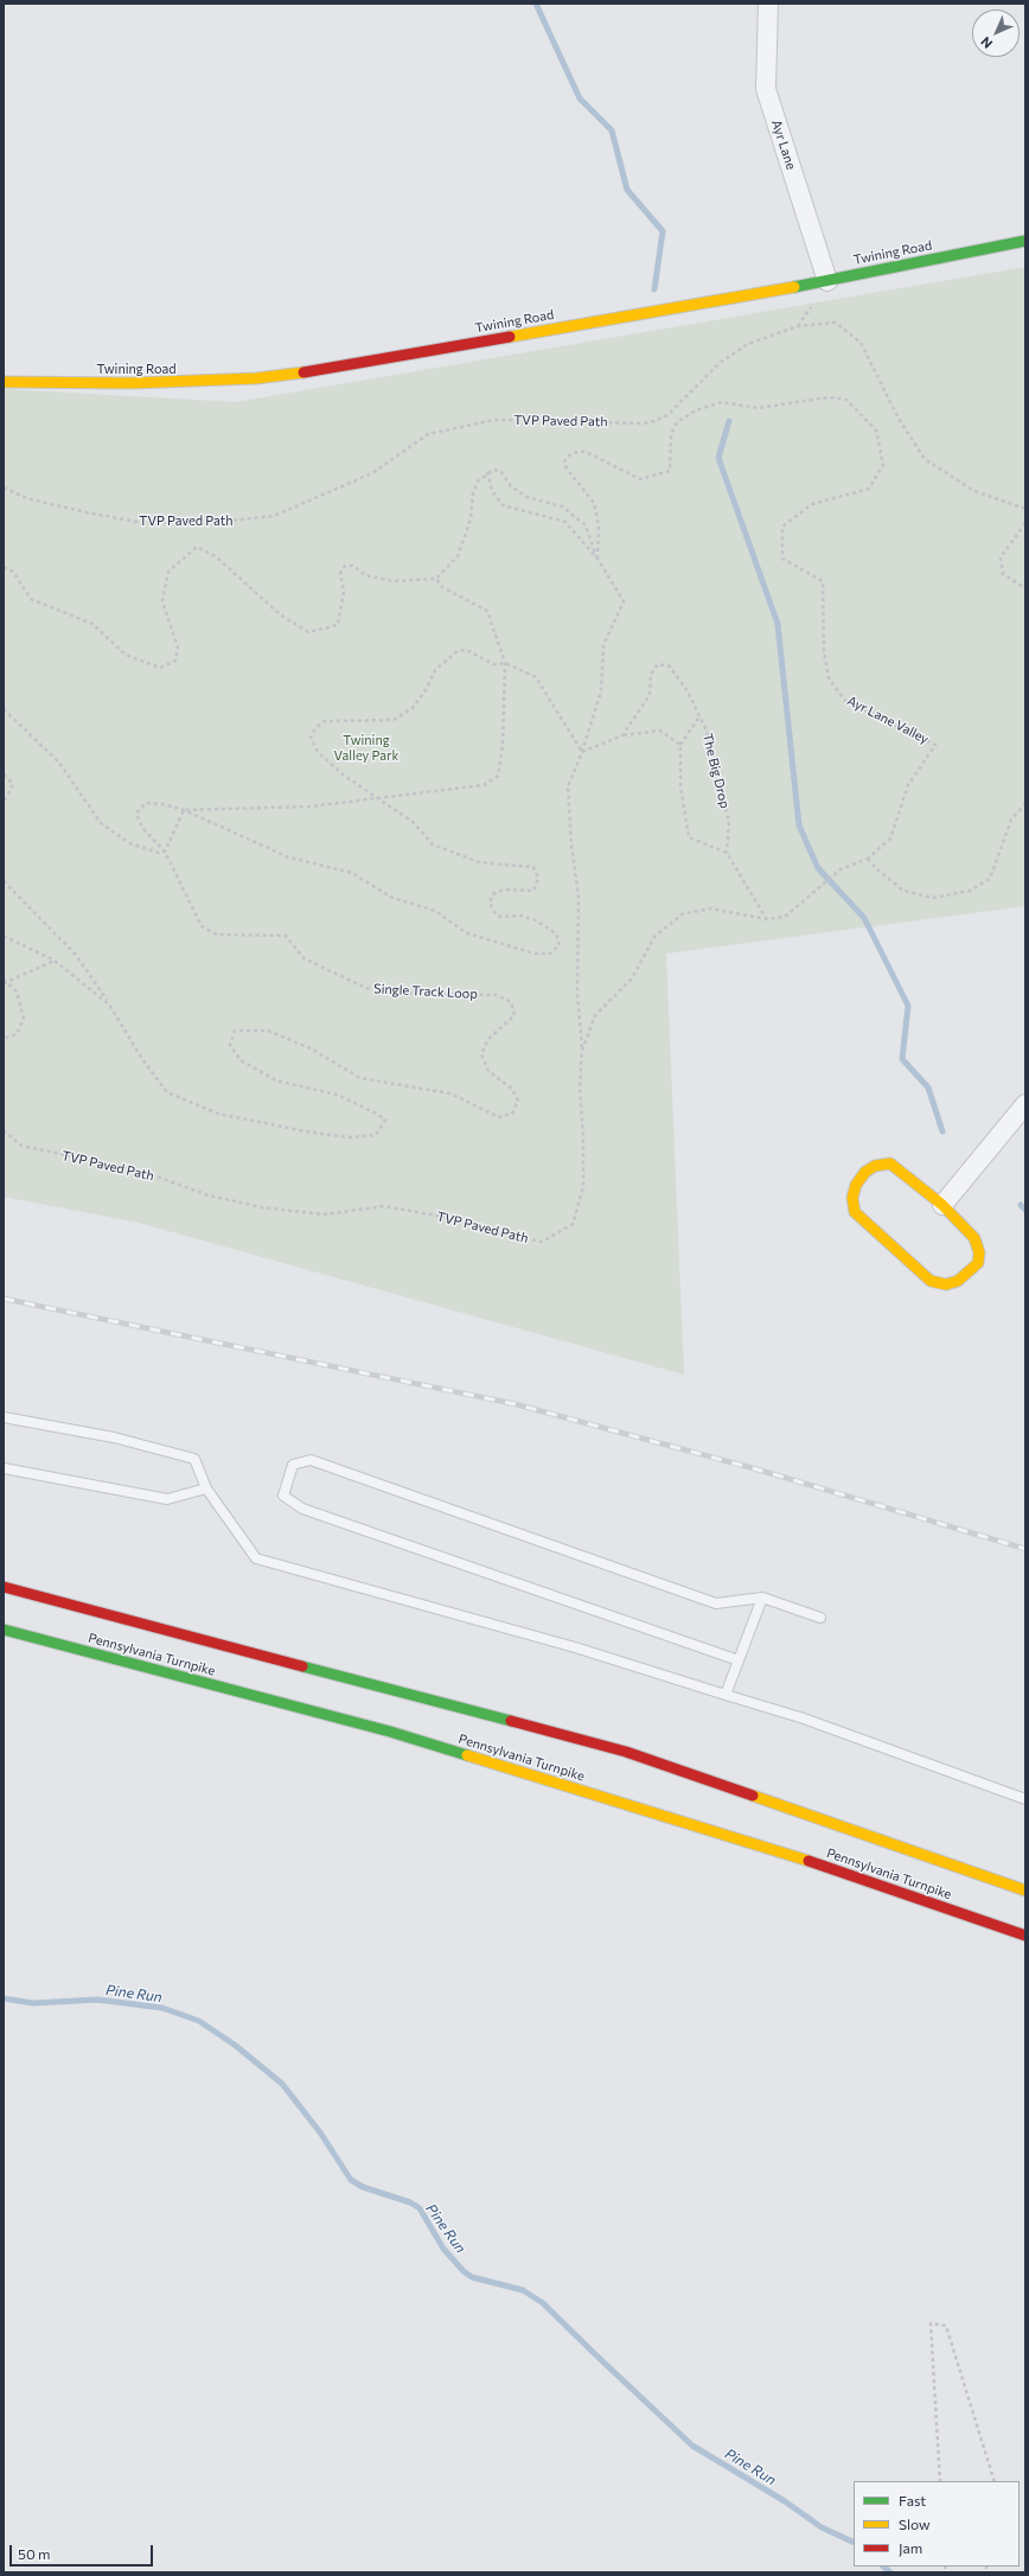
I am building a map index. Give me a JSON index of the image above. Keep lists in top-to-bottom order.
{
  "streets": {
    "main road": ["Twining Road", "Pennsylvania Turnpike"],
    "street": ["Ayr Lane"],
    "path": [
      "TVP Paved Path",
      "Ayr Lane Valley",
      "The Big Drop",
      "Single Track Loop"
    ]
  },
  "crossings": [
    ["Ayr Lane", "Twining Road"],
    ["TVP Paved Path", "Ayr Lane Valley"]
  ],
  "water": ["Pine Run"],
  "parks": ["Twining Valley Park"],
  "legend": ["Fast", "Slow", "Jam"],
  "scale_bar": "50 m",
  "north": "bottom left"
}
